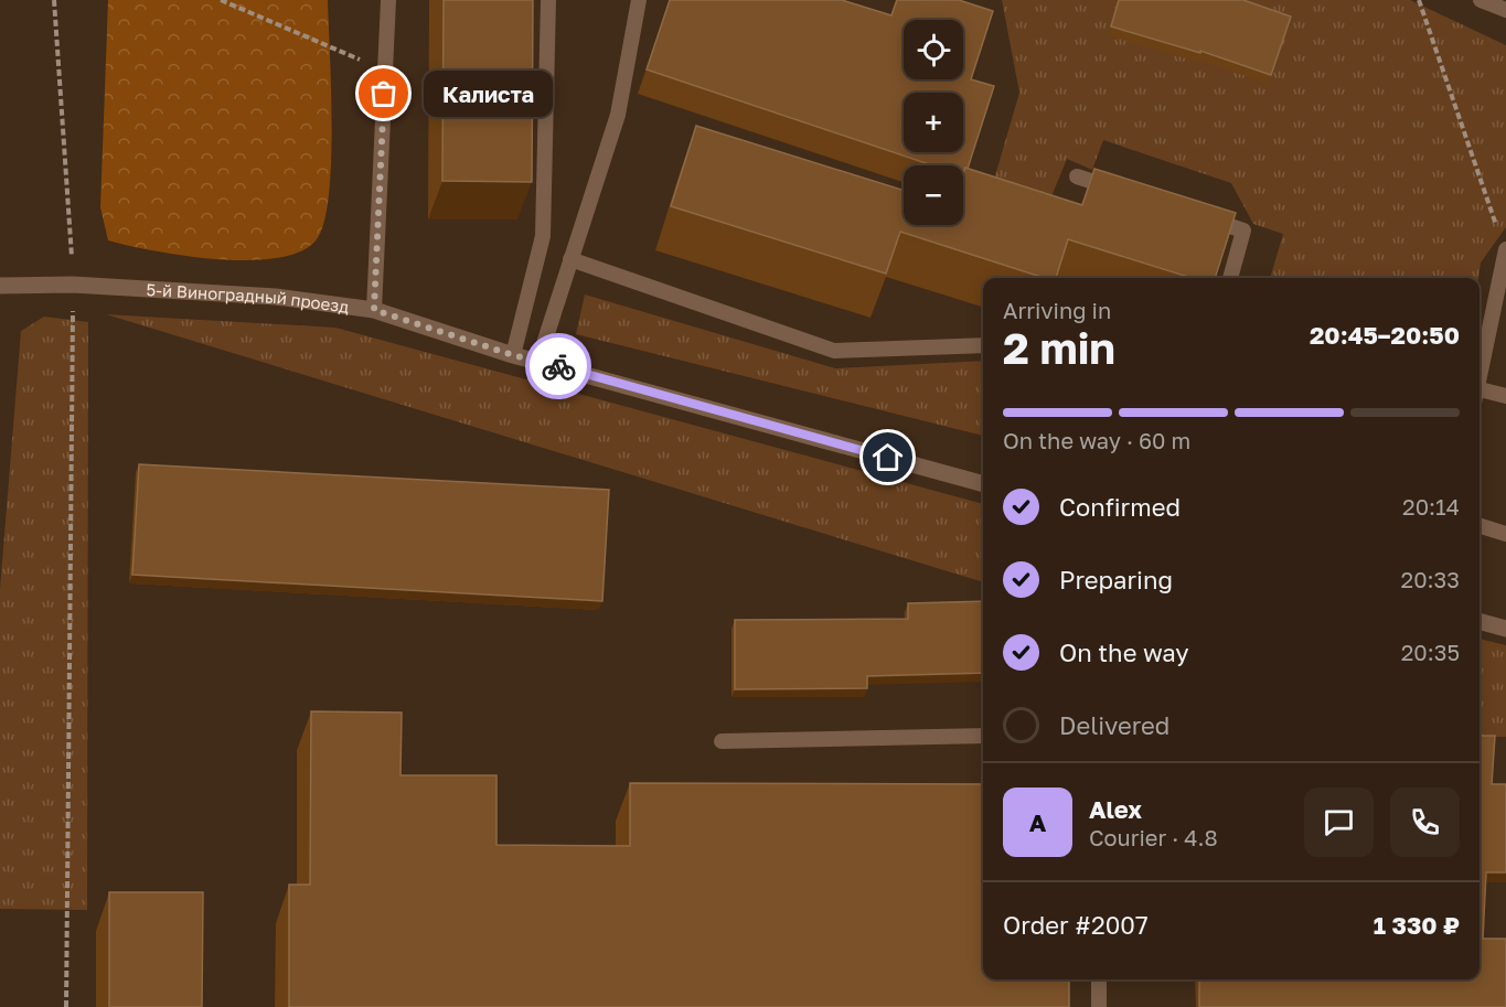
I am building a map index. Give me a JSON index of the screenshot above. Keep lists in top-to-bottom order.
{
  "streets": {
    "street": ["5-й Виноградный проезд"]
  },
  "places": ["Калиста"],
  "page": {
    "map_buttons": ["+", "−"],
    "bubble": "Калиста",
    "heading": ["2 min", "Arriving in", "20:45–20:50"],
    "panel": [
      "Alex",
      "Courier · 4.8",
      "Order #2007",
      "1 330 ₽"
    ],
    "bar": "On the way · 60 m",
    "list": [
      ["Confirmed", "20:14"],
      ["Preparing", "20:33"],
      ["On the way", "20:35"],
      "Delivered"
    ],
    "round": "A"
  }
}
